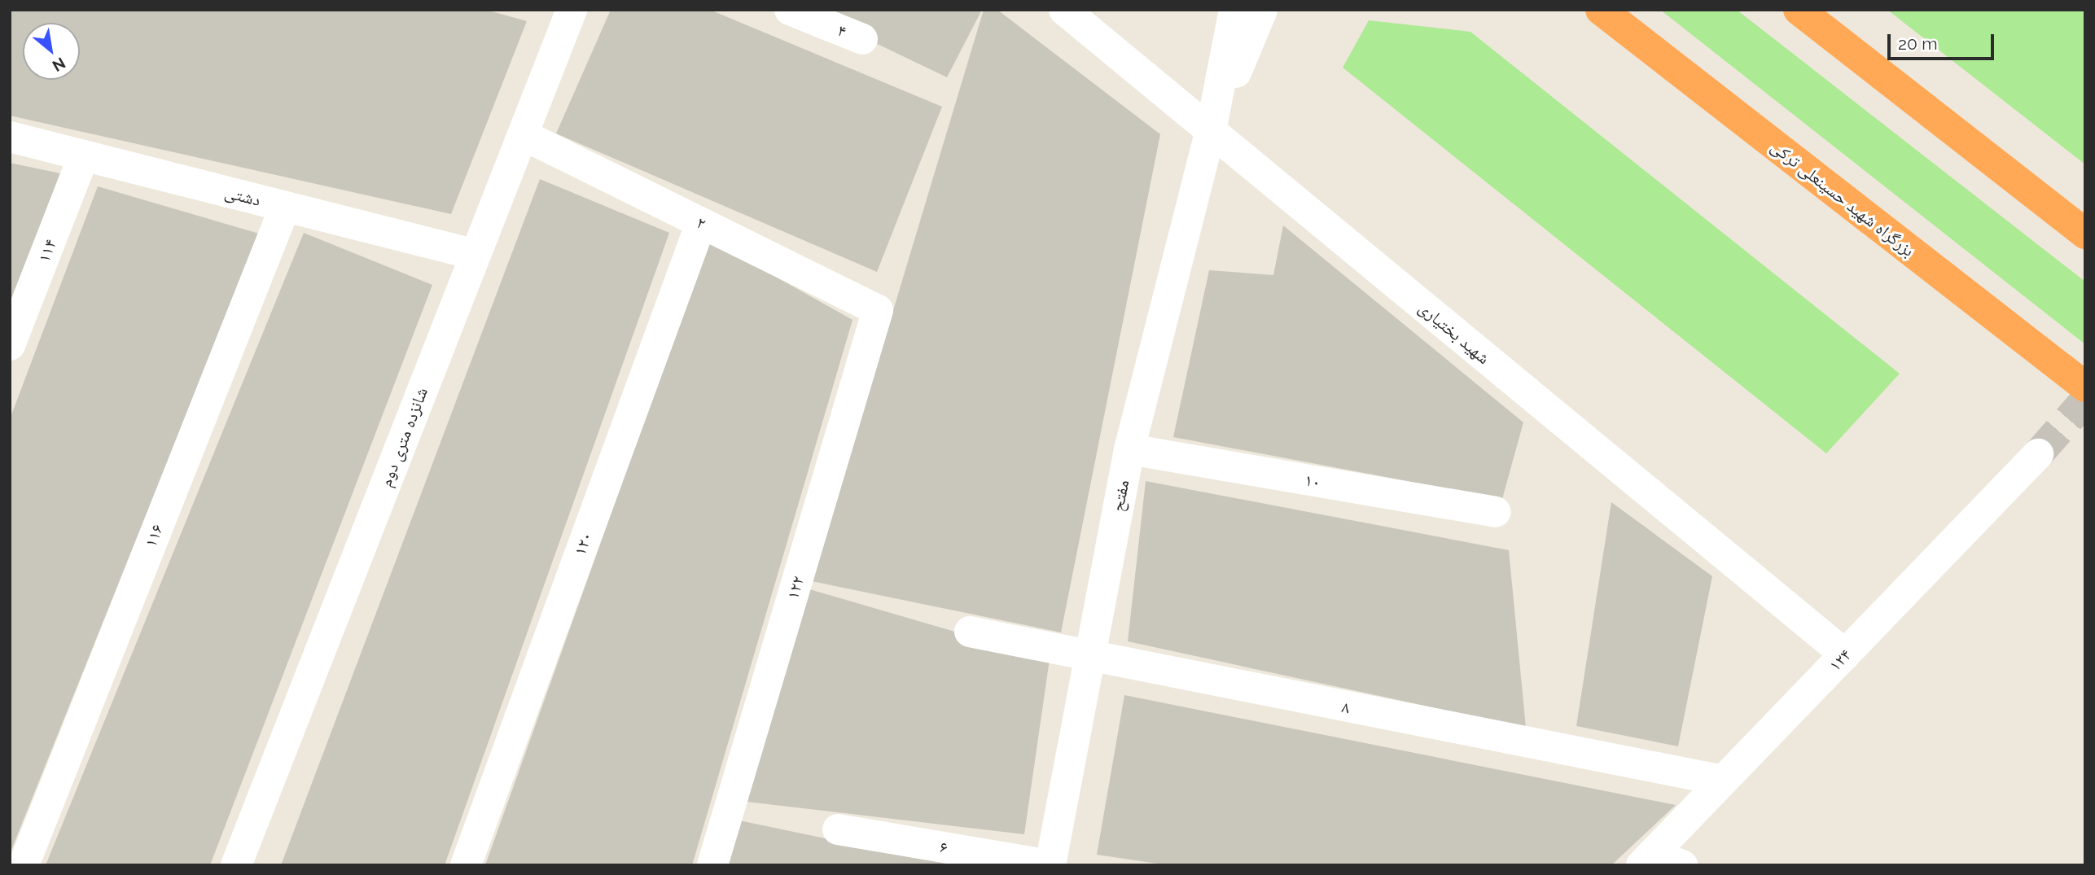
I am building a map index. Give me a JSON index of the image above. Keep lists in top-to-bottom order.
{
  "streets": {
    "highway": ["بزرگراه شهید حسینعلی ترکی"],
    "street": [
      "۴",
      "دشتی",
      "۲",
      "۱۱۴",
      "شهید بختیاری",
      "شانزده متری دوم",
      "۱۰",
      "مفتح",
      "۱۱۶",
      "۱۲۰",
      "۱۲۲",
      "۱۲۴",
      "۸",
      "۶"
    ]
  },
  "crossings": [
    ["دشتی", "۱۱۴"],
    ["دشتی", "شانزده متری دوم"],
    ["دشتی", "۱۱۶"],
    ["۲", "شانزده متری دوم"],
    ["۲", "۱۲۰"],
    ["۲", "۱۲۲"],
    ["شهید بختیاری", "مفتح"],
    ["شهید بختیاری", "۱۲۴"],
    ["۱۰", "مفتح"],
    ["مفتح", "۸"],
    ["مفتح", "۶"],
    ["۱۲۴", "۸"]
  ],
  "scale_bar": "20 m",
  "north": "bottom right"
}
